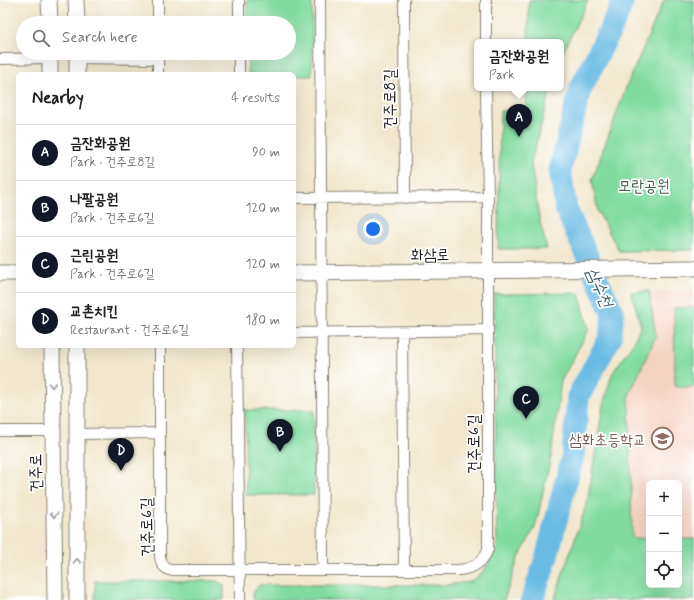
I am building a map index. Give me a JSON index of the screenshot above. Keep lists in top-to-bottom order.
{
  "streets": {
    "street": [
      "건주로8길",
      "화삼로",
      "건주로6길",
      "건주로"
    ]
  },
  "crossings": [
    ["화삼로", "건주로6길"]
  ],
  "water": ["삼수천"],
  "parks": ["모란공원"],
  "places": {
    "school or university": ["삼화초등학교"]
  },
  "page": {
    "search": "Search here",
    "popup": ["금잔화공원", "Park"],
    "heading": ["Nearby", "4 results"],
    "pins": [
      "A",
      "C",
      "B",
      "D"
    ],
    "list": [
      {
        "mark": "A",
        "name": "금잔화공원",
        "note": "Park · 건주로8길",
        "value": "90 m"
      },
      {
        "mark": "B",
        "name": "나팔공원",
        "note": "Park · 건주로6길",
        "value": "120 m"
      },
      {
        "mark": "C",
        "name": "근린공원",
        "note": "Park · 건주로6길",
        "value": "120 m"
      },
      {
        "mark": "D",
        "name": "교촌치킨",
        "note": "Restaurant · 건주로6길",
        "value": "180 m"
      }
    ],
    "map_buttons": ["+", "−"]
  }
}
